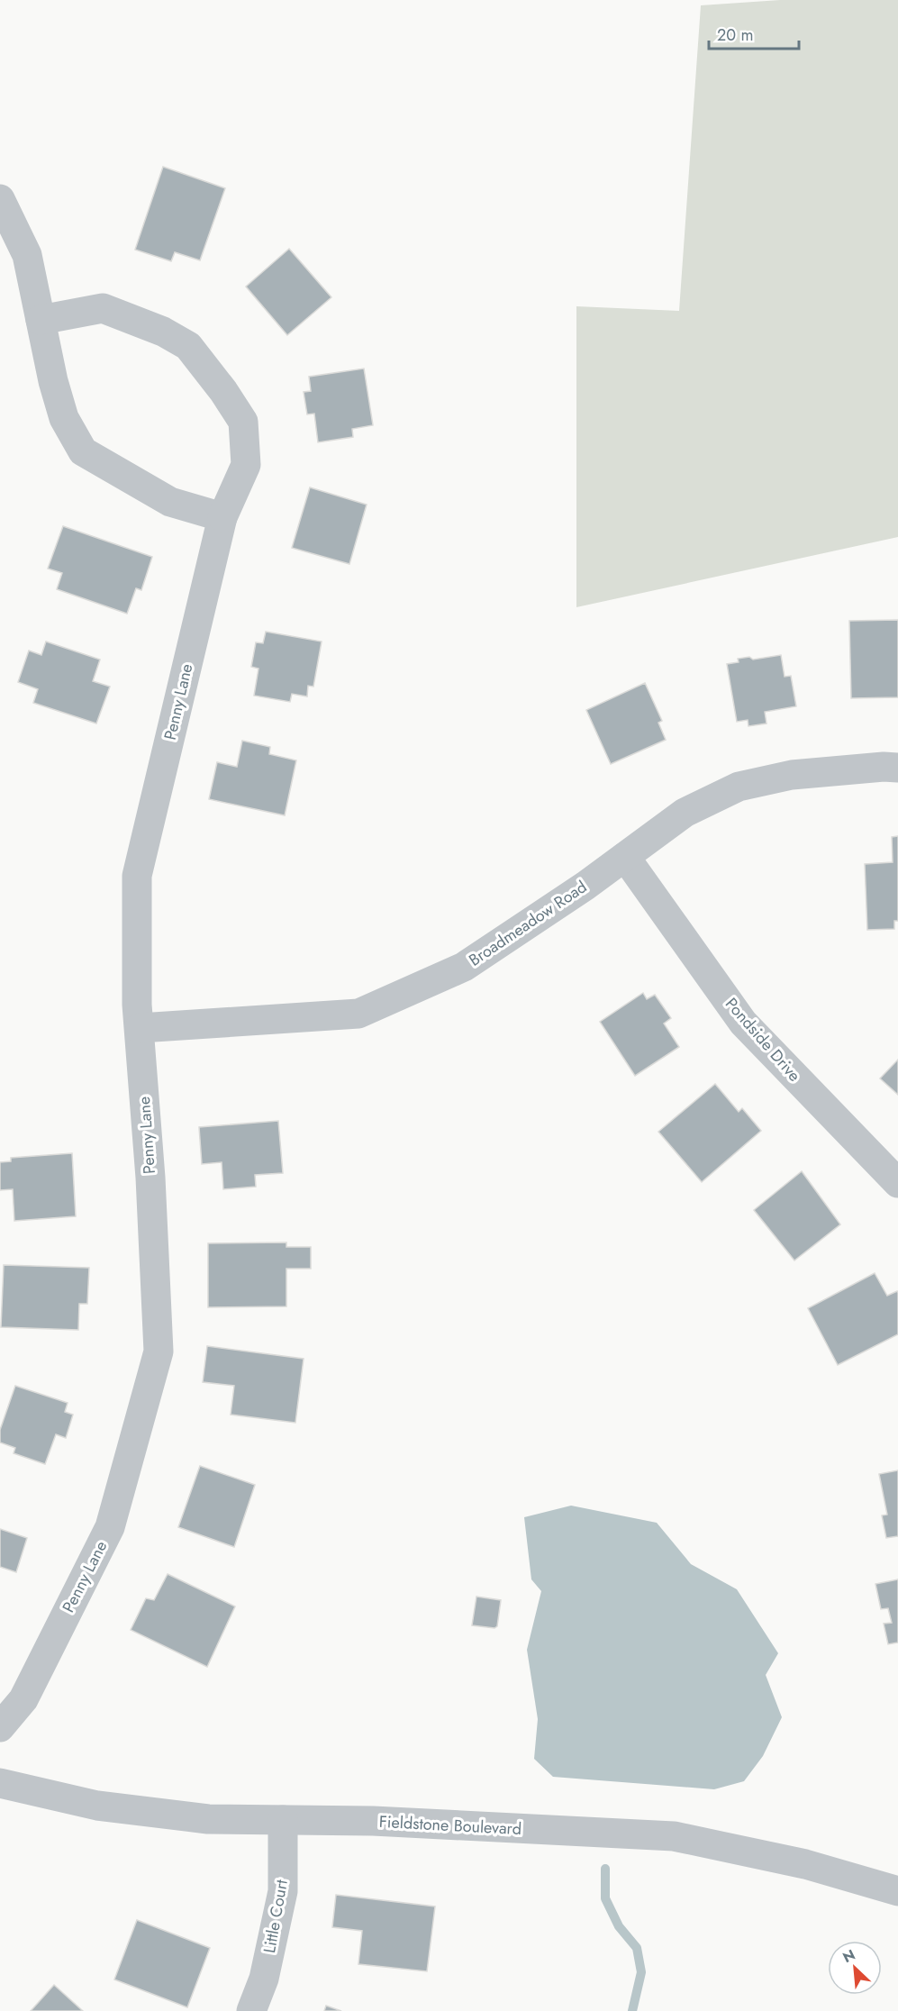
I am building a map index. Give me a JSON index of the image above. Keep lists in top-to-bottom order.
{
  "streets": {
    "street": [
      "Penny Lane",
      "Broadmeadow Road",
      "Pondside Drive",
      "Fieldstone Boulevard",
      "Little Court"
    ]
  },
  "crossings": [
    ["Penny Lane", "Broadmeadow Road"],
    ["Broadmeadow Road", "Pondside Drive"],
    ["Fieldstone Boulevard", "Little Court"]
  ],
  "scale_bar": "20 m",
  "north": "top left"
}
